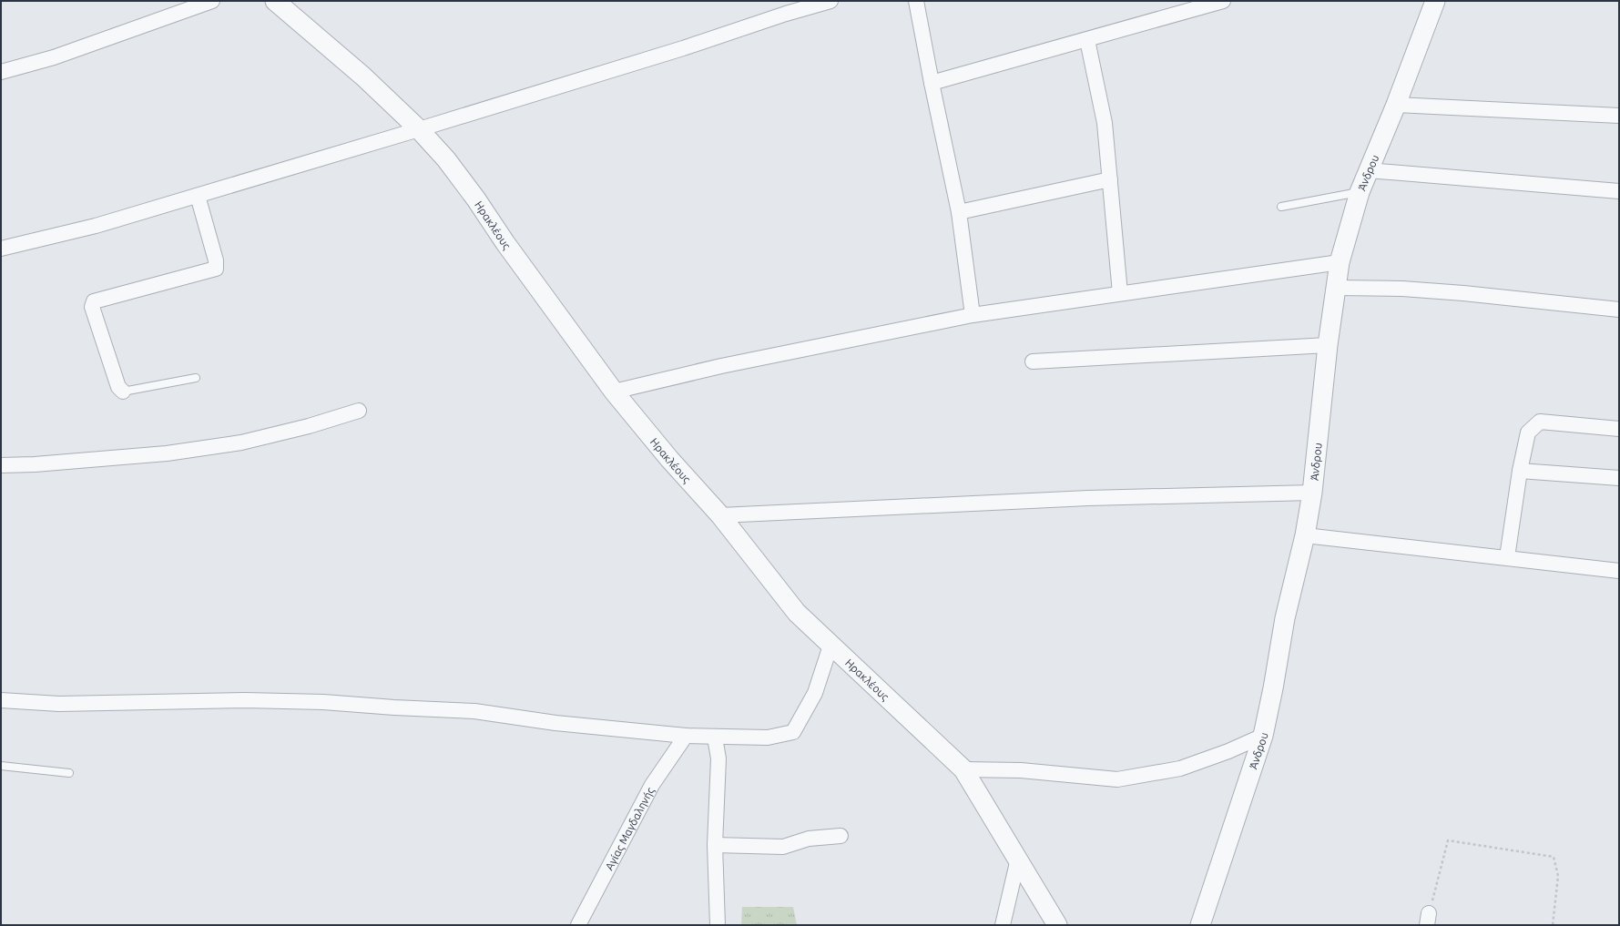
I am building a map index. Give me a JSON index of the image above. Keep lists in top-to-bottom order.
{
  "streets": {
    "street": ["Άνδρου", "Ηρακλέους", "Αγίας Μαγδαληνής"]
  }
}
